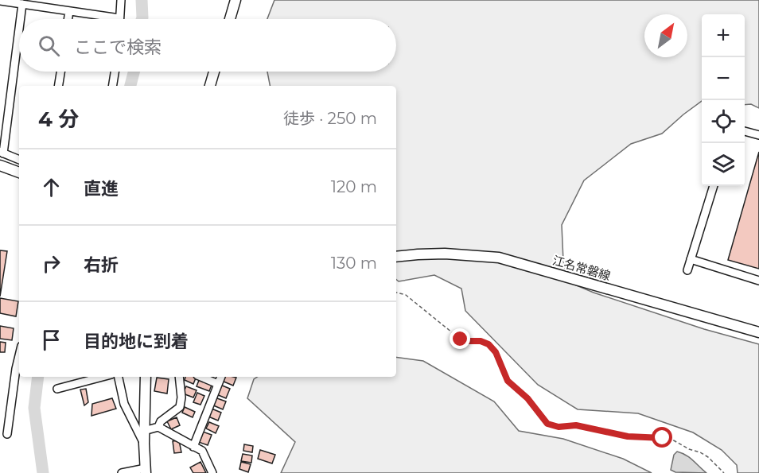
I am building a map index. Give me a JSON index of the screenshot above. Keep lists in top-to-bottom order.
{
  "streets": {
    "main road": ["江名常磐線"]
  },
  "north": "top right",
  "page": {
    "map_buttons": ["+", "−"],
    "search": "ここで検索",
    "heading": ["4 分", "徒歩 · 250 m"],
    "list": [
      ["直進", "120 m"],
      ["右折", "130 m"],
      "目的地に到着"
    ]
  }
}
